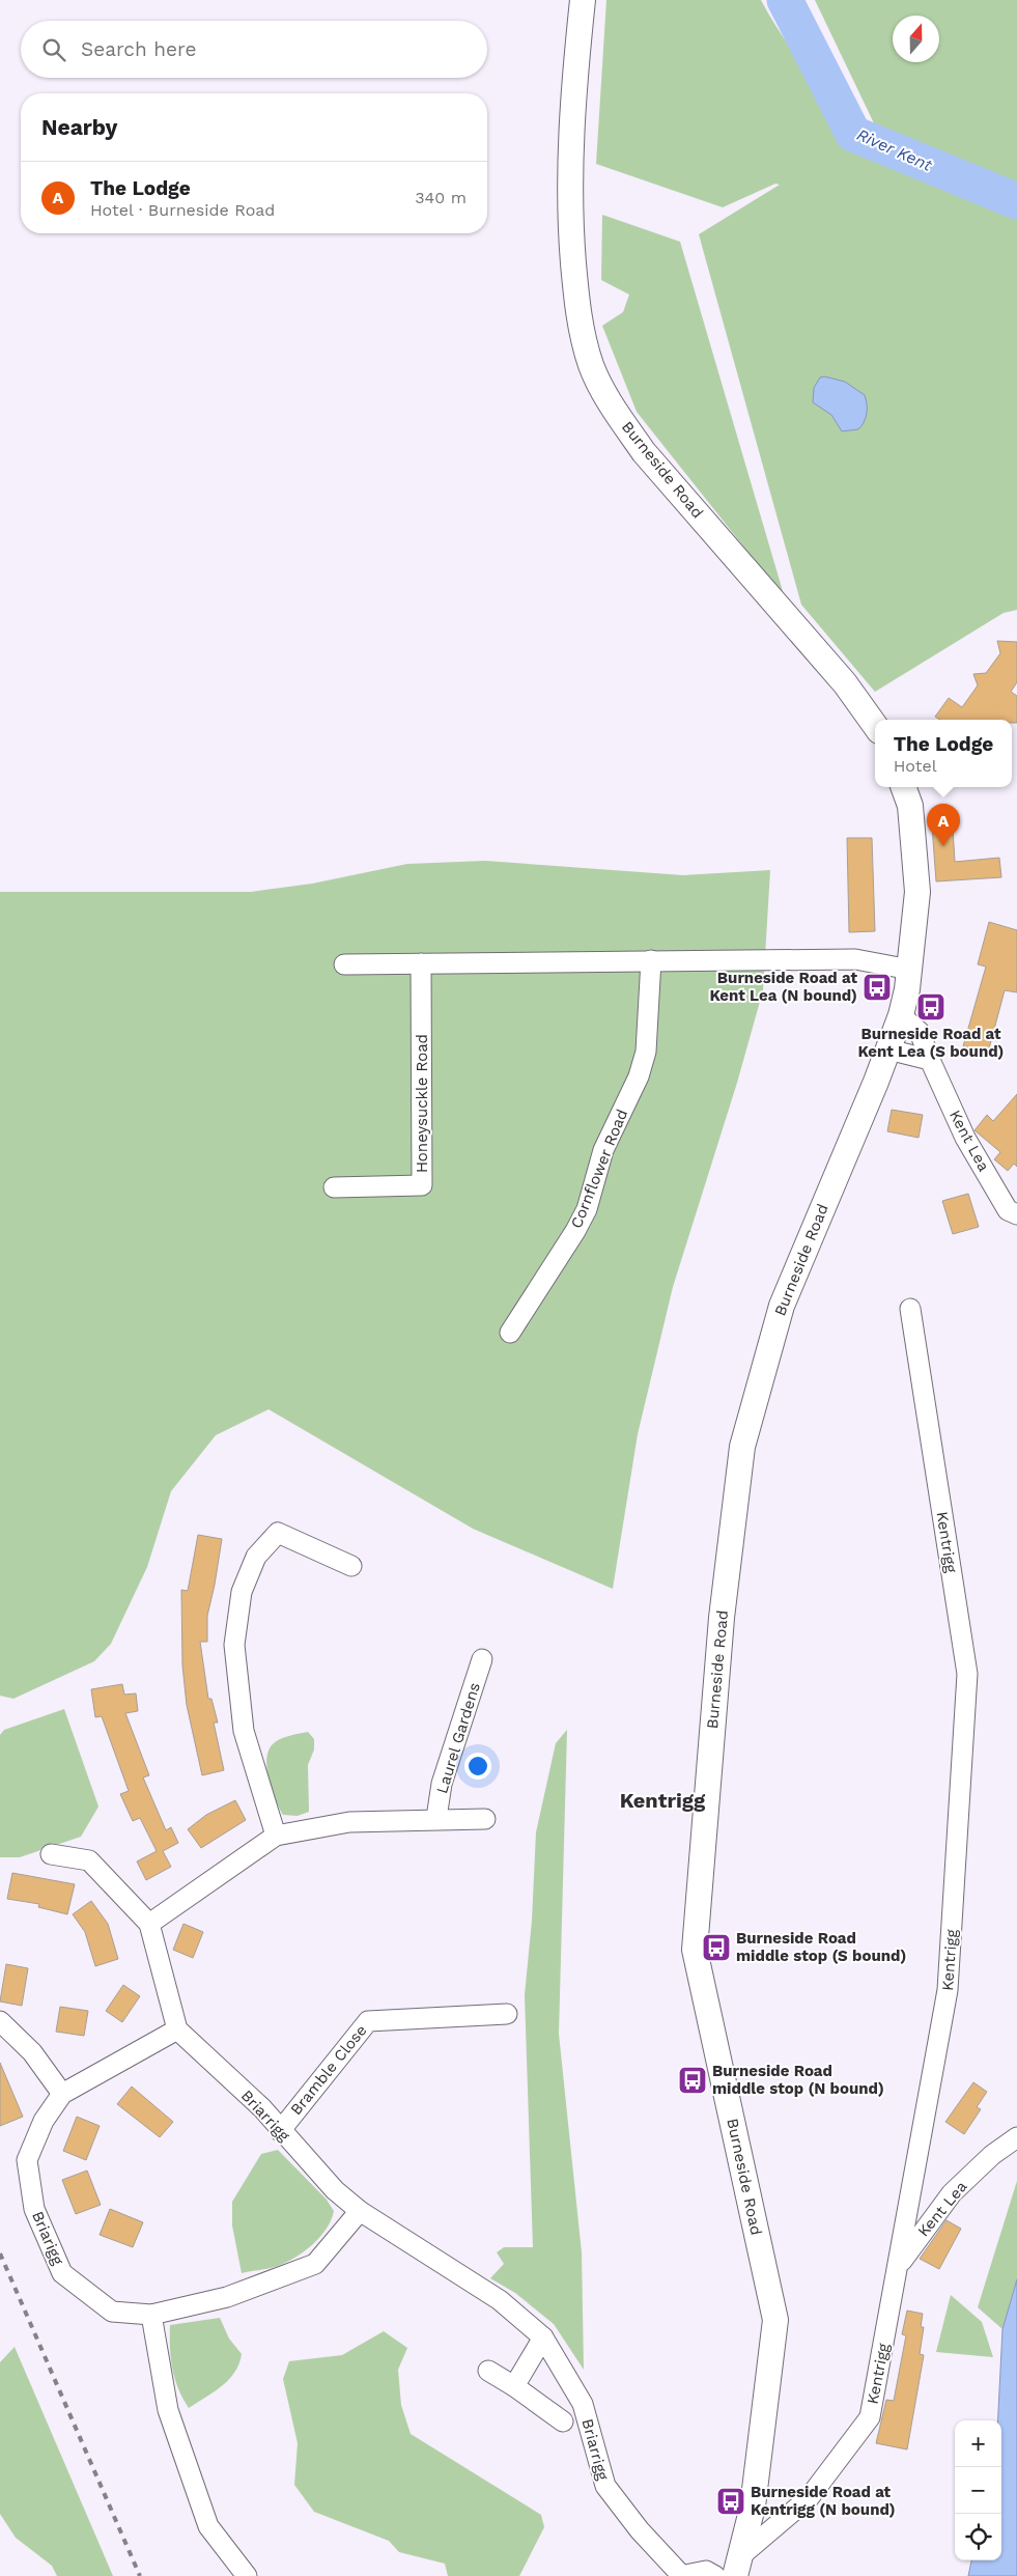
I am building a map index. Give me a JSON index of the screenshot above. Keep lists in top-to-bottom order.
{
  "streets": {
    "street": [
      "Burneside Road",
      "Honeysuckle Road",
      "Kent Lea",
      "Cornflower Road",
      "Kentrigg",
      "Laurel Gardens",
      "Bramble Close",
      "Briarrigg",
      "Briarigg"
    ]
  },
  "crossings": [
    ["Burneside Road", "Kent Lea"],
    ["Burneside Road", "Kentrigg"],
    ["Kent Lea", "Kentrigg"],
    ["Bramble Close", "Briarrigg"],
    ["Briarrigg", "Briarigg"]
  ],
  "districts": ["Kentrigg"],
  "water": ["River Kent"],
  "places": {
    "bus stop": [
      "Burneside Road at Kent Lea (N bound)",
      "Burneside Road at Kent Lea (S bound)",
      "Burneside Road middle stop (S bound)",
      "Burneside Road middle stop (N bound)",
      "Burneside Road at Kentrigg (N bound)"
    ]
  },
  "north": "top",
  "page": {
    "search": "Search here",
    "heading": "Nearby",
    "list": [
      {
        "mark": "A",
        "name": "The Lodge",
        "note": "Hotel · Burneside Road",
        "value": "340 m"
      }
    ],
    "popup": ["The Lodge", "Hotel"],
    "pins": "A",
    "map_buttons": ["+", "−"]
  }
}
